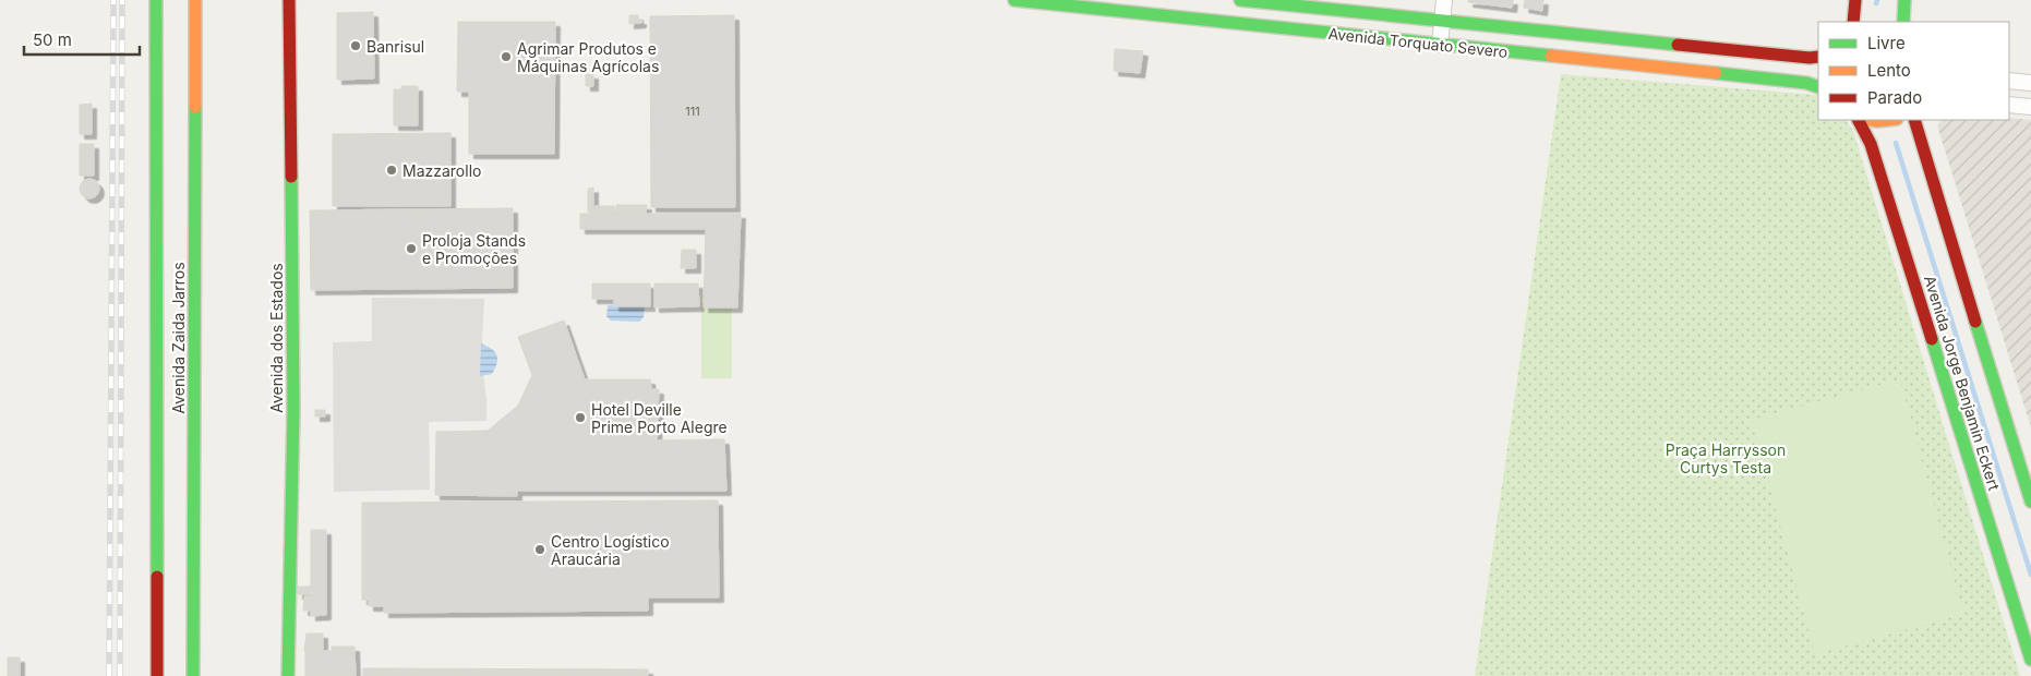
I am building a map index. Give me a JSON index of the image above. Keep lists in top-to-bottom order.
{
  "streets": {
    "main road": [
      "Avenida Torquato Severo",
      "Avenida Zaida Jarros",
      "Avenida dos Estados",
      "Avenida Jorge Benjamin Eckert"
    ]
  },
  "parks": ["Praça Harrysson Curtys Testa"],
  "places": [
    "Banrisul",
    "Agrimar Produtos e Máquinas Agrícolas",
    "Mazzarollo",
    "Proloja Stands e Promoções",
    "Hotel Deville Prime Porto Alegre",
    "Centro Logístico Araucária"
  ],
  "house_numbers": ["111"],
  "legend": ["Livre", "Lento", "Parado"],
  "scale_bar": "50 m"
}
